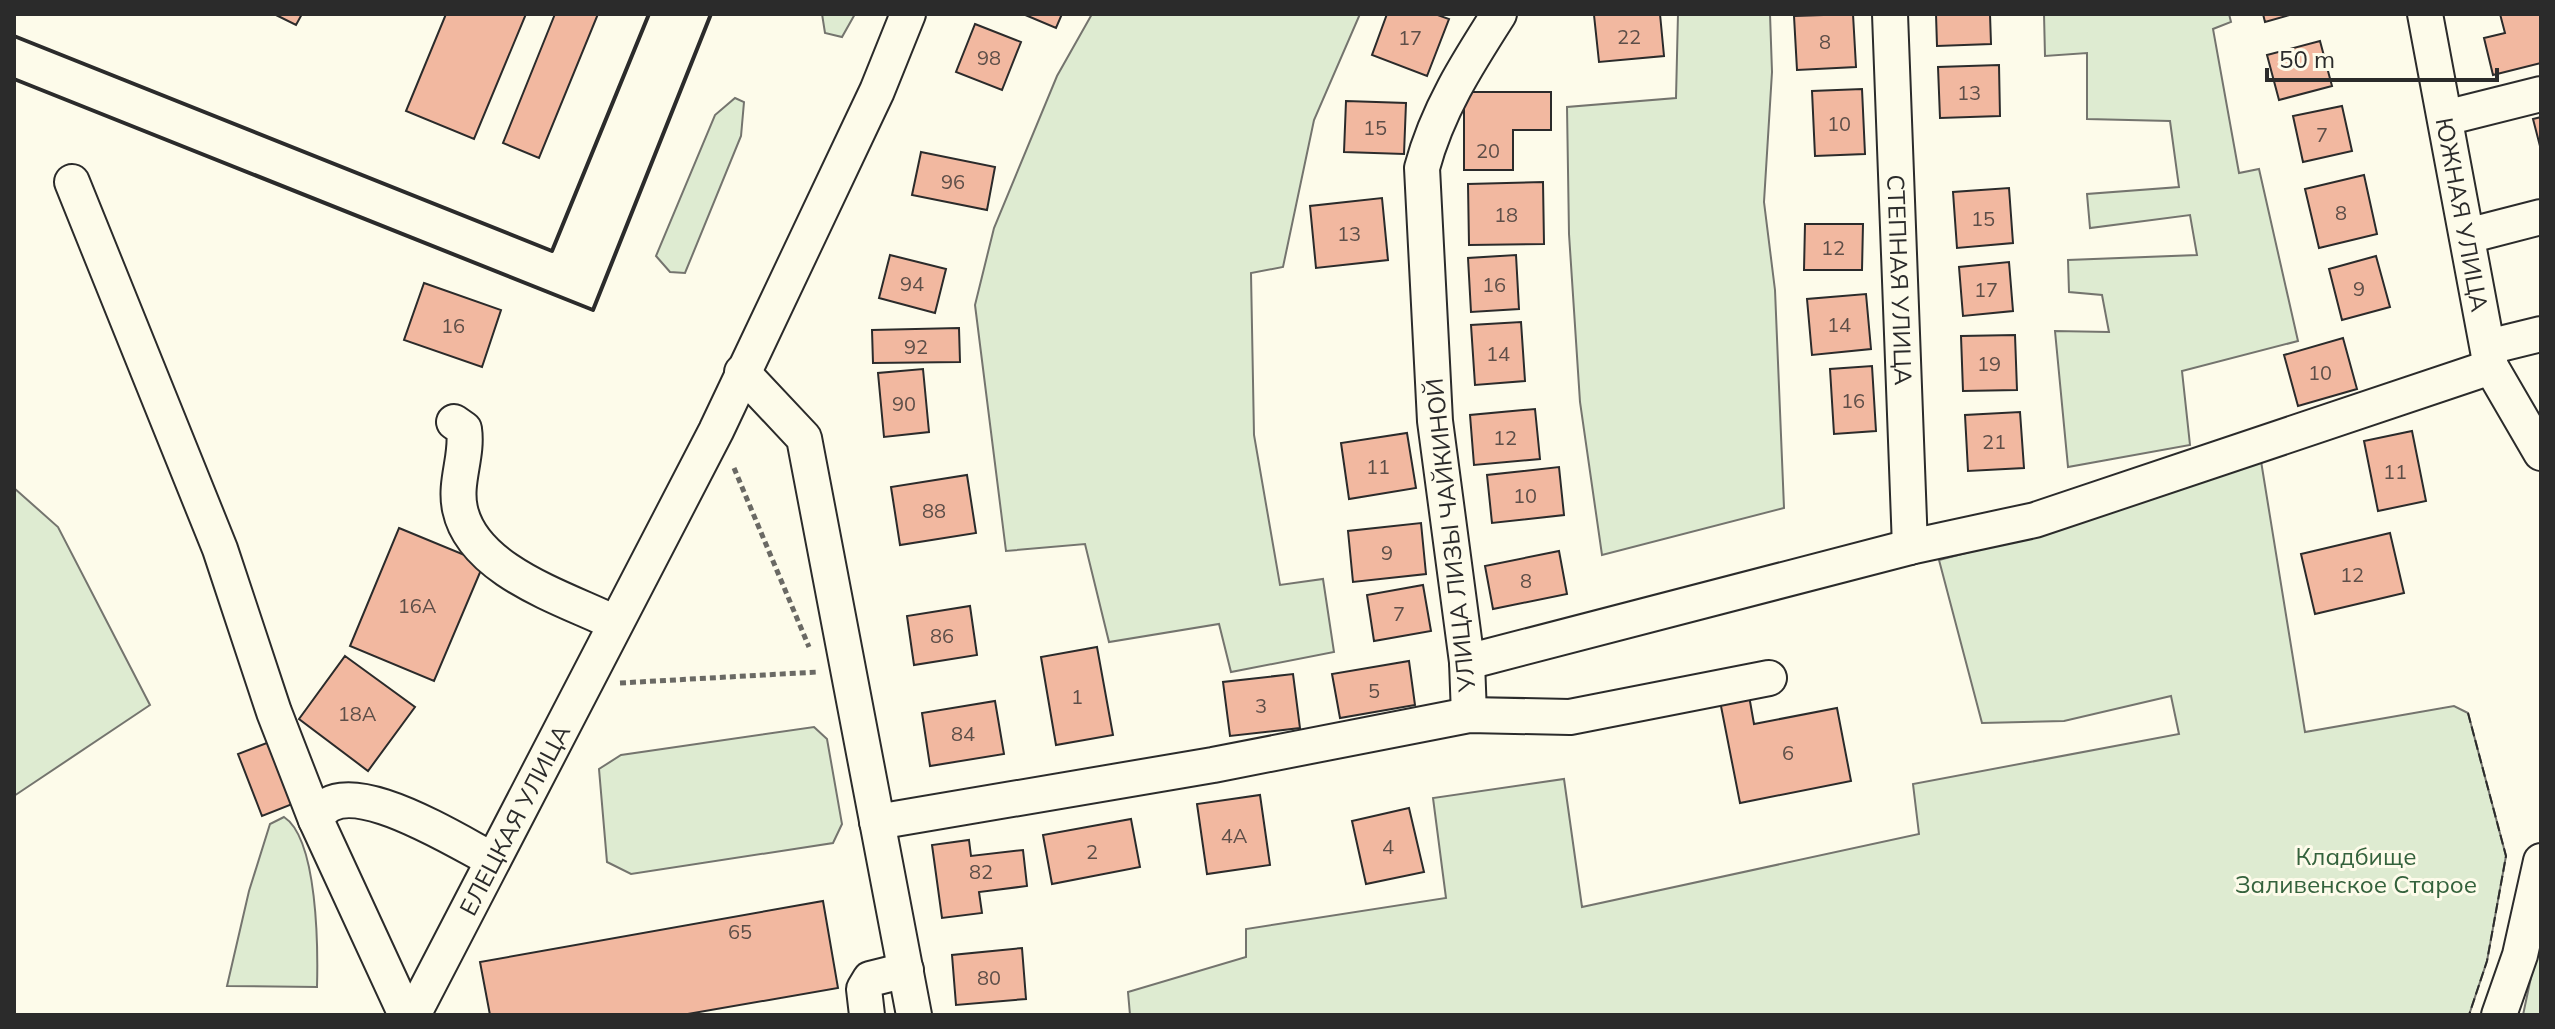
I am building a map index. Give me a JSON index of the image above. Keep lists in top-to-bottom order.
{
  "streets": {
    "street": [
      "ЮЖНАЯ УЛИЦА",
      "СТЕПНАЯ УЛИЦА",
      "УЛИЦА ЛИЗЫ ЧАЙКИНОЙ",
      "ЕЛЕЦКАЯ УЛИЦА"
    ]
  },
  "parks": ["Кладбище Заливенское Старое"],
  "house_numbers": [
    "22",
    "17",
    "8",
    "98",
    "13",
    "10",
    "15",
    "7",
    "20",
    "96",
    "8",
    "18",
    "15",
    "13",
    "12",
    "94",
    "16",
    "9",
    "17",
    "14",
    "16",
    "92",
    "14",
    "19",
    "10",
    "16",
    "90",
    "12",
    "21",
    "11",
    "11",
    "10",
    "88",
    "9",
    "12",
    "8",
    "16А",
    "7",
    "86",
    "5",
    "1",
    "3",
    "18А",
    "84",
    "6",
    "4А",
    "4",
    "2",
    "82",
    "65",
    "80"
  ],
  "scale_bar": "50 m"
}
